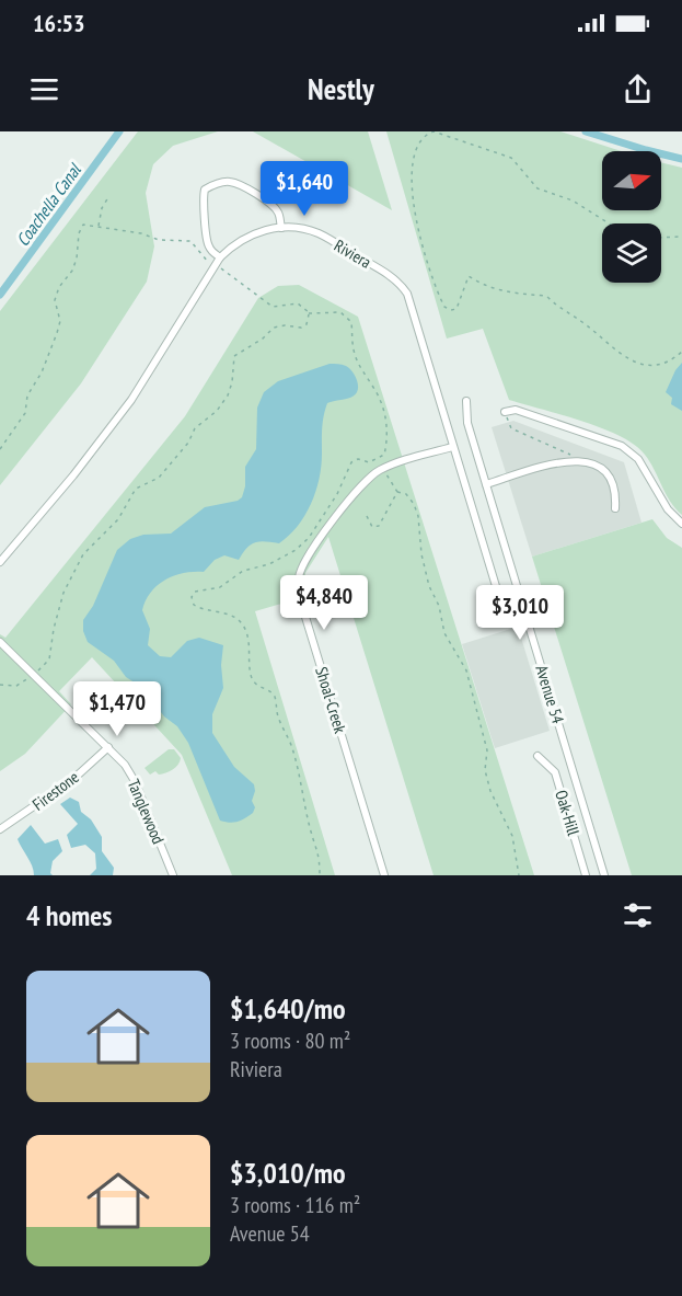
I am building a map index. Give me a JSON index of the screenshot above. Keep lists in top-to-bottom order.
{
  "streets": {
    "street": [
      "Riviera",
      "Avenue 54",
      "Shoal-Creek",
      "Firestone",
      "Tanglewood",
      "Oak-Hill"
    ]
  },
  "crossings": [
    ["Riviera", "Shoal-Creek"],
    ["Firestone", "Tanglewood"]
  ],
  "water": ["Coachella Canal"],
  "north": "right",
  "page": {
    "status": "16:53",
    "header": "Nestly",
    "price": [
      "$1,640",
      "$4,840",
      "$3,010",
      "$1,470"
    ],
    "heading": "4 homes",
    "list": [
      {
        "name": "$1,640/mo",
        "note": "3 rooms · 80 m² · Riviera"
      },
      {
        "name": "$3,010/mo",
        "note": "3 rooms · 116 m² · Avenue 54"
      }
    ]
  }
}
